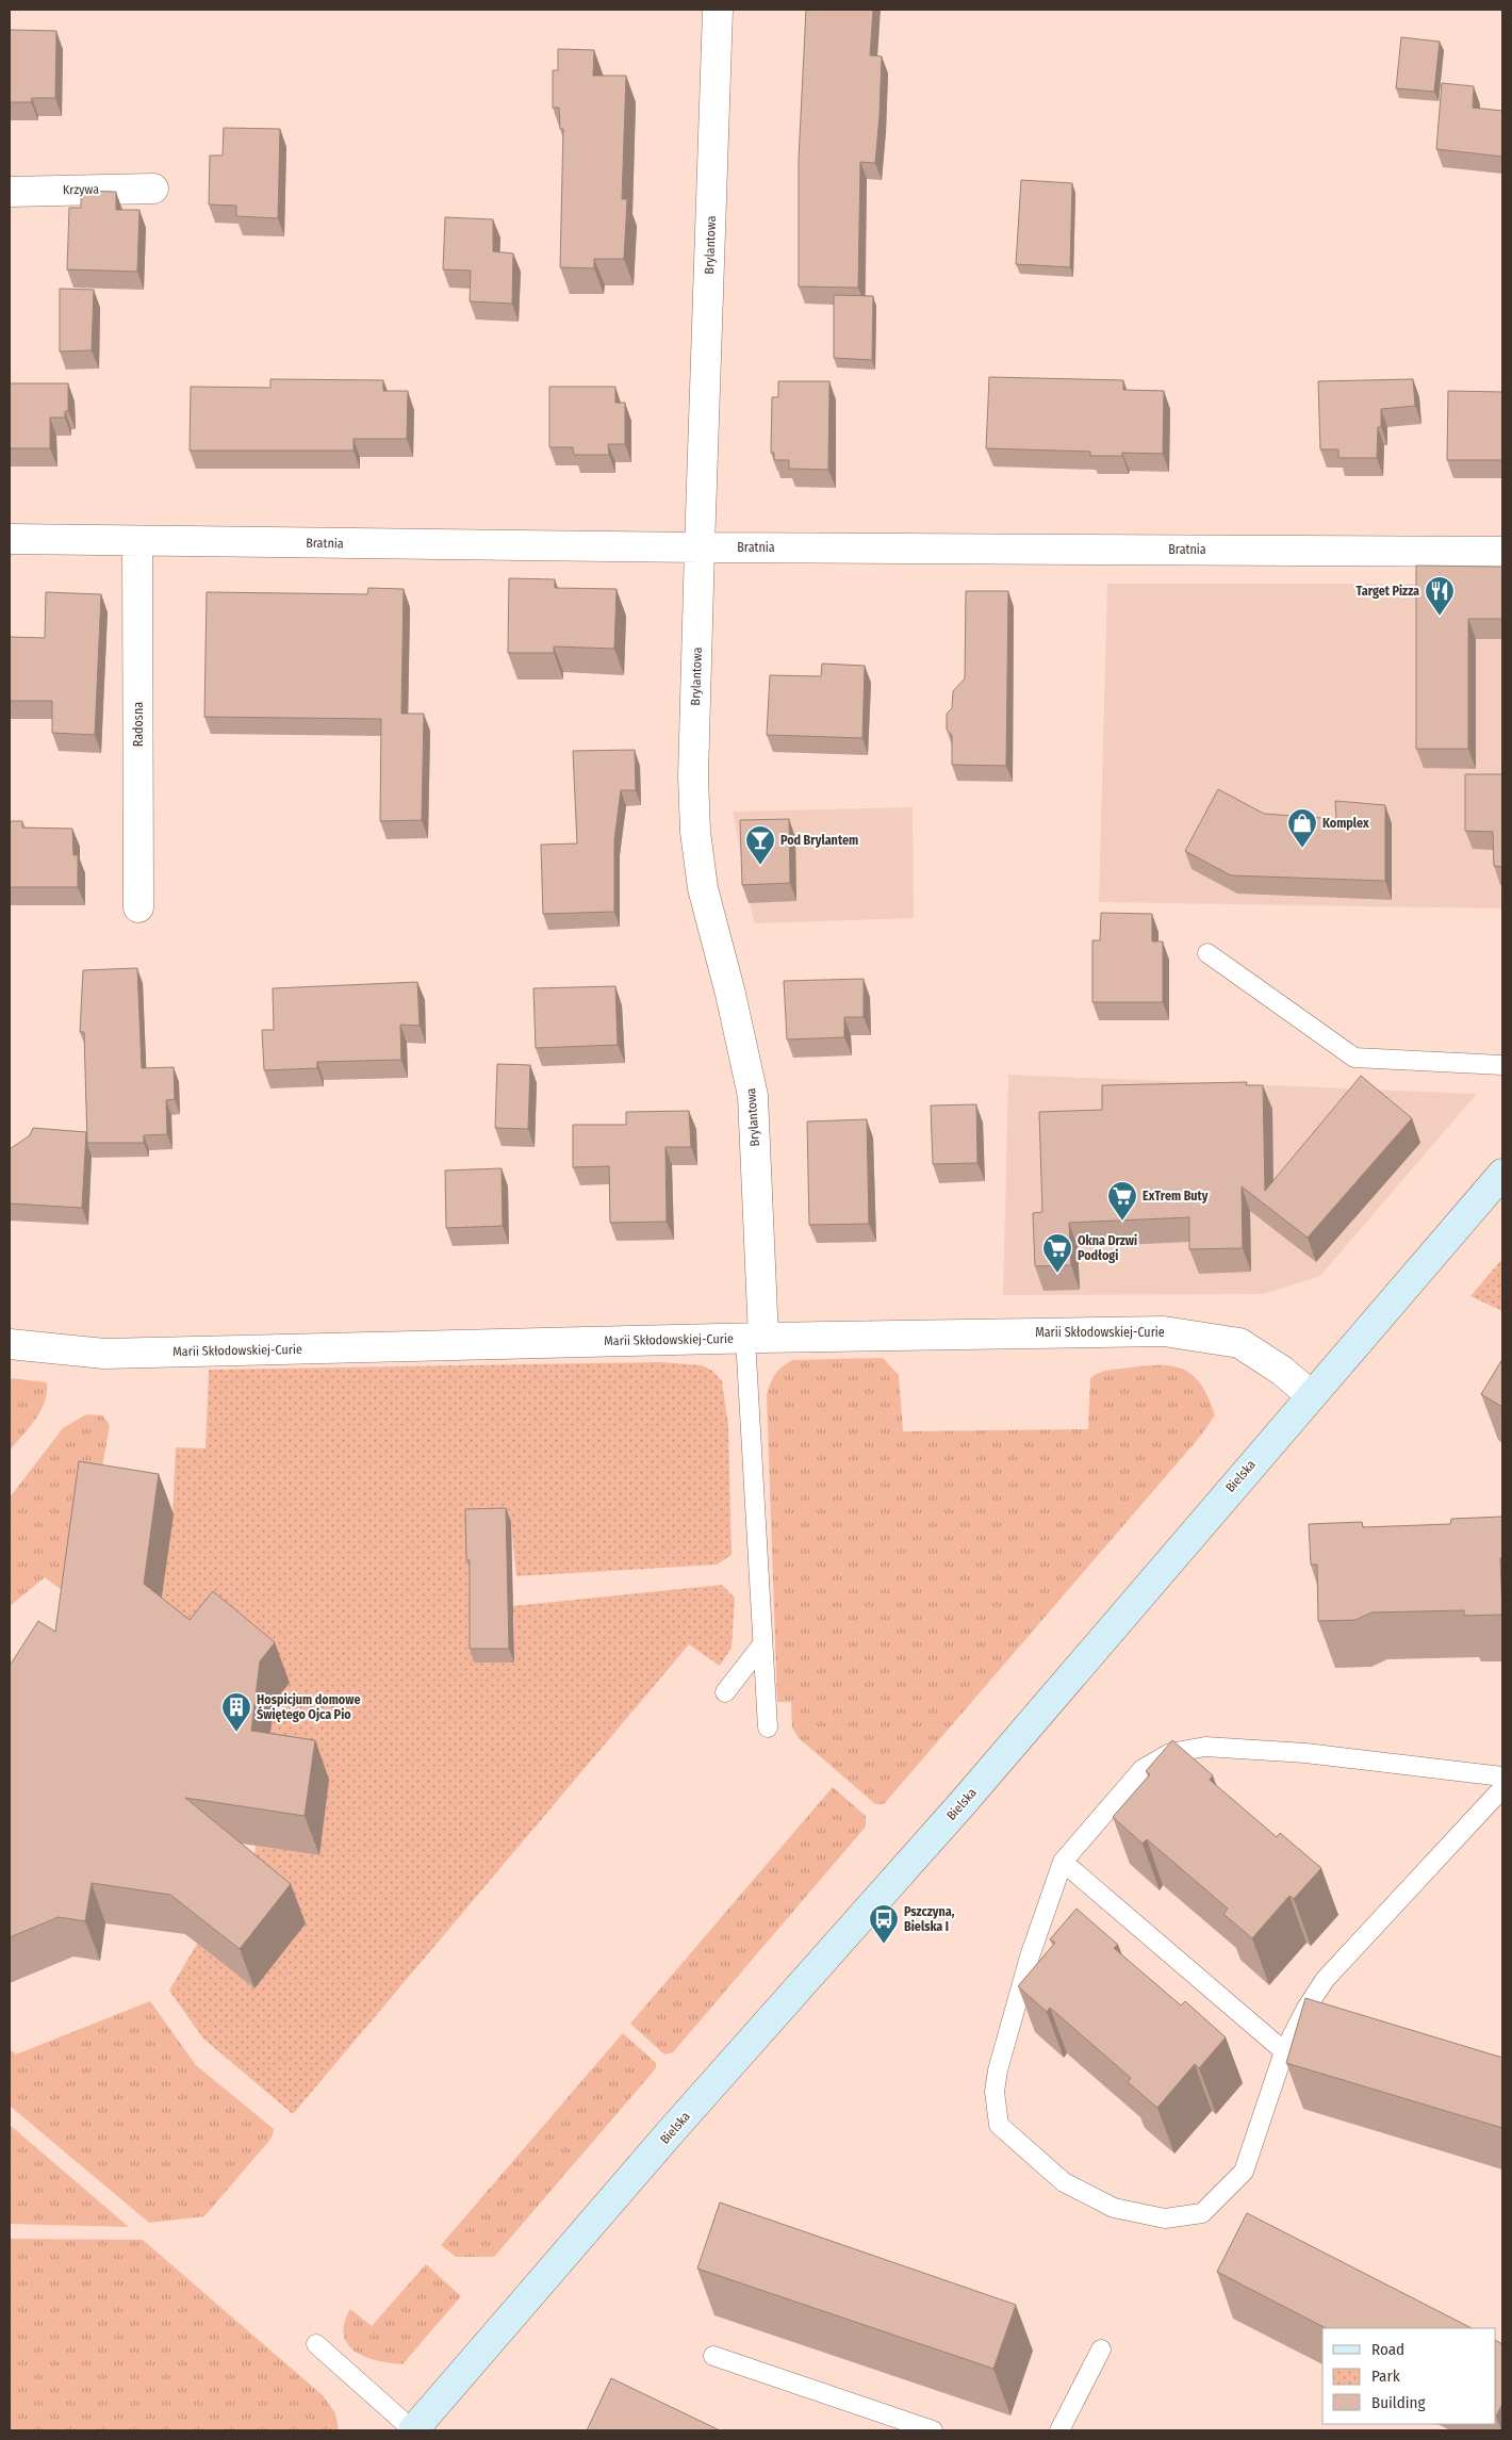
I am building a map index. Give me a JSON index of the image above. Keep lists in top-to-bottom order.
{
  "streets": {
    "main road": ["Bielska"],
    "street": [
      "Krzywa",
      "Brylantowa",
      "Bratnia",
      "Radosna",
      "Marii Skłodowskiej-Curie"
    ]
  },
  "crossings": [
    ["Brylantowa", "Bratnia"],
    ["Brylantowa", "Marii Skłodowskiej-Curie"],
    ["Bratnia", "Radosna"],
    ["Marii Skłodowskiej-Curie", "Bielska"]
  ],
  "places": {
    "restaurant": ["Target Pizza"],
    "shop": ["Komplex"],
    "bar": ["Pod Brylantem"],
    "supermarket": ["ExTrem Buty", "Okna Drzwi Podłogi"],
    "building": ["Hospicjum domowe Świętego Ojca Pio"],
    "bus stop": ["Pszczyna, Bielska I"]
  },
  "legend": ["Road", "Park", "Building"]
}
